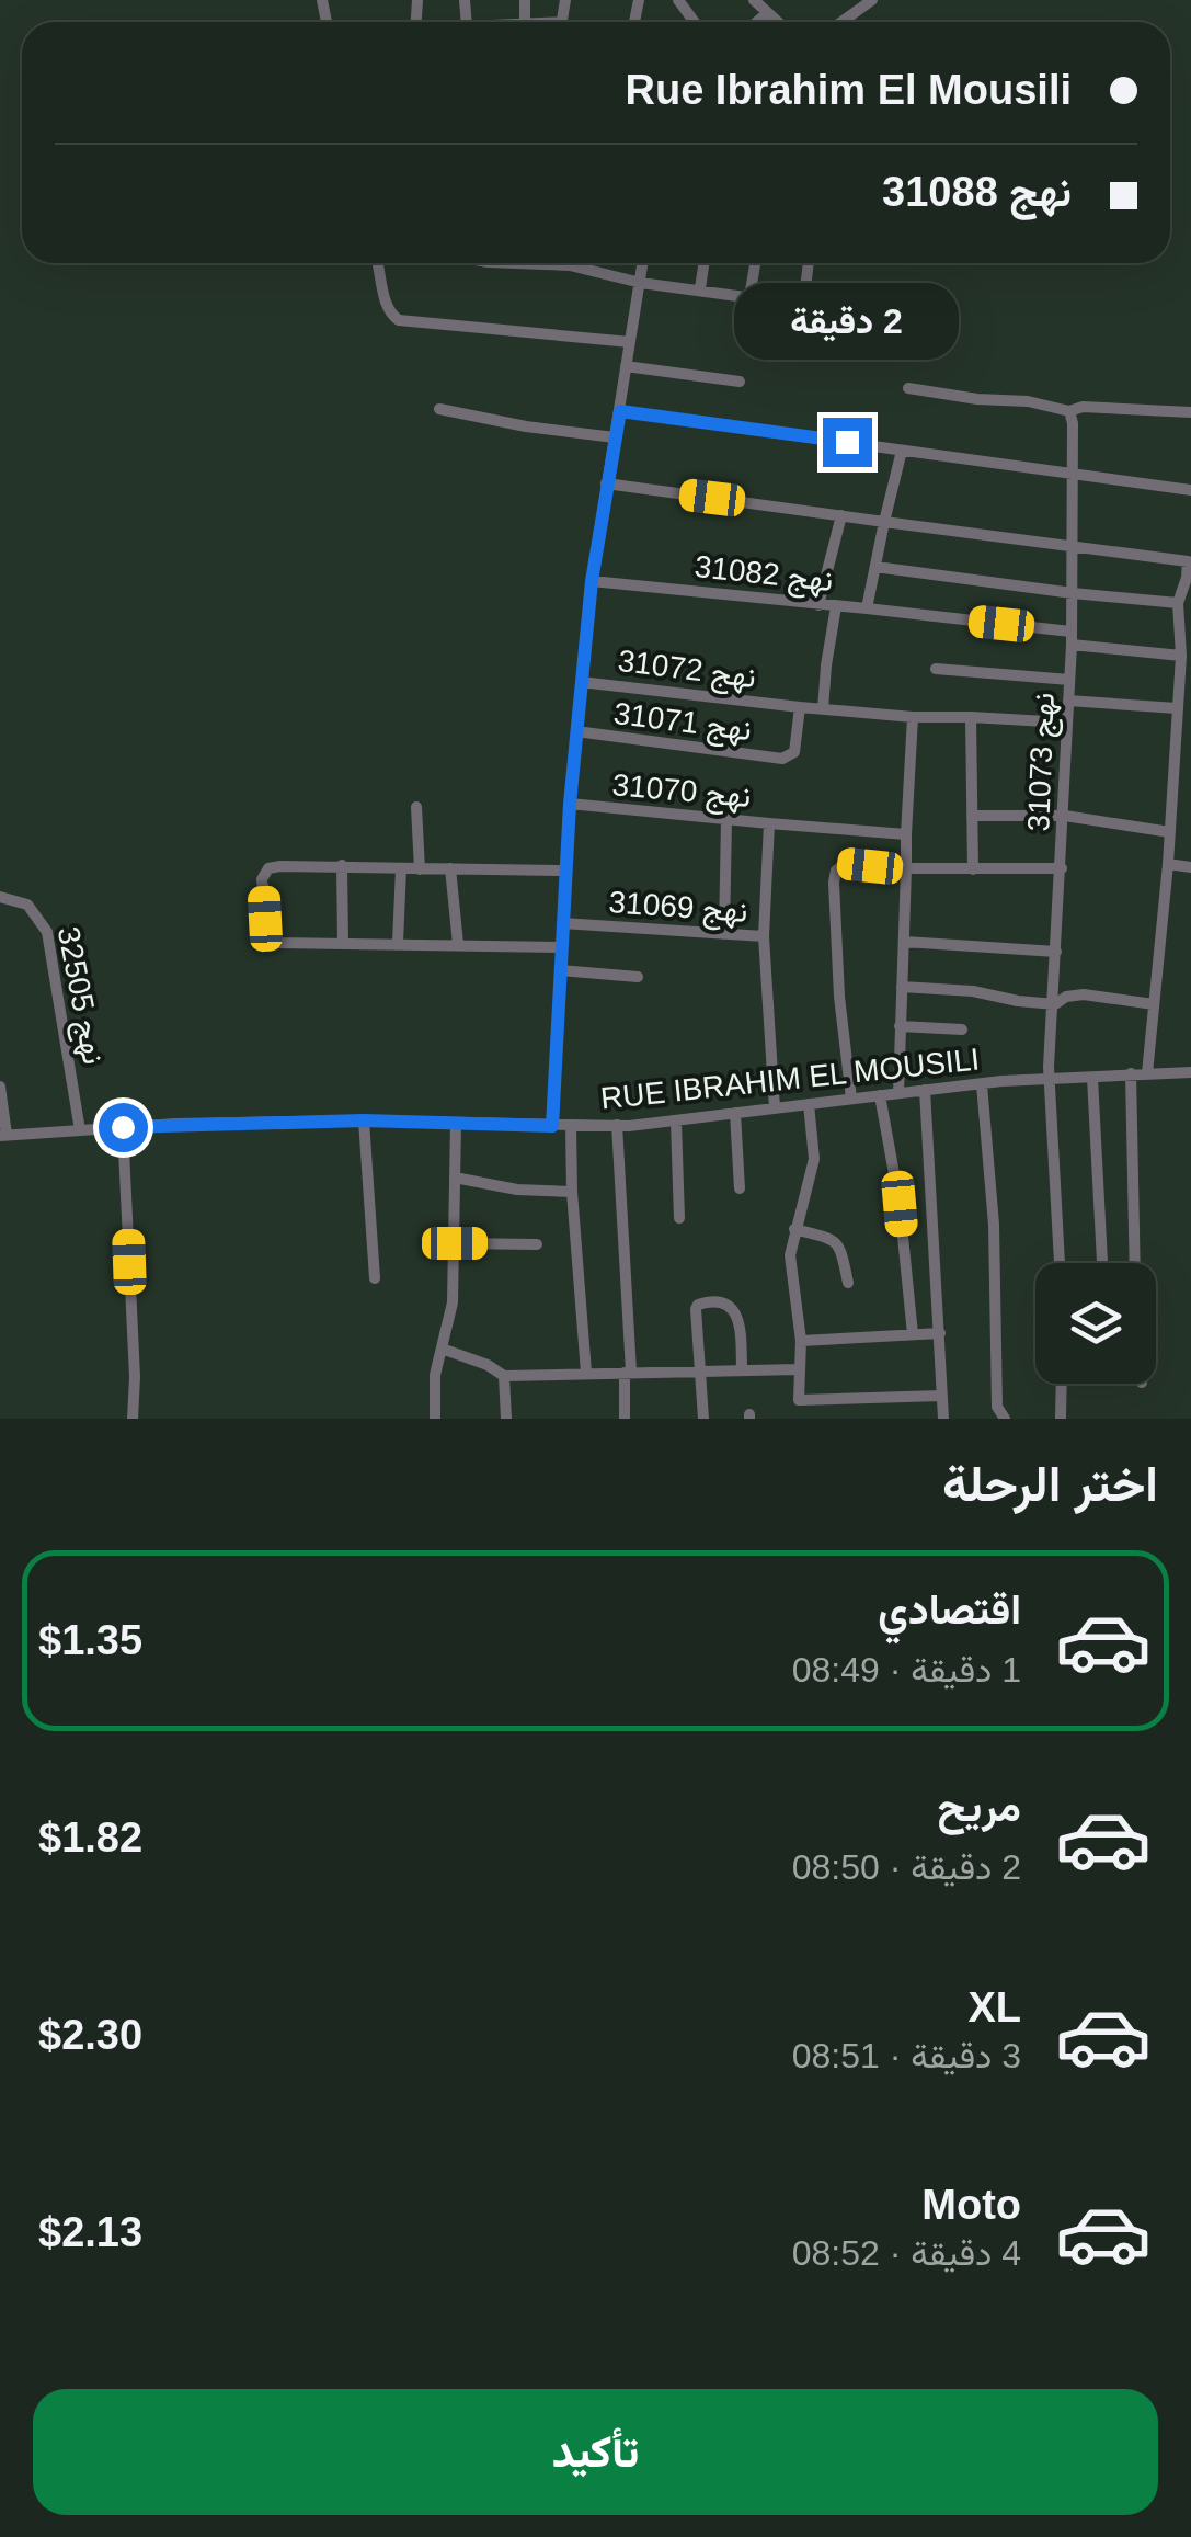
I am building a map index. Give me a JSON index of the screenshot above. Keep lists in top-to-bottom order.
{
  "streets": {
    "street": [
      "نهج 31082",
      "نهج 31072",
      "نهج 31071",
      "نهج 31073",
      "نهج 31070",
      "نهج 31069",
      "نهج 32505",
      "RUE IBRAHIM EL MOUSILI"
    ]
  },
  "crossings": [
    ["نهج 31072", "نهج 31071"],
    ["نهج 31072", "نهج 31073"],
    ["نهج 31073", "RUE IBRAHIM EL MOUSILI"],
    ["نهج 31070", "نهج 31069"],
    ["نهج 31070", "RUE IBRAHIM EL MOUSILI"],
    ["نهج 32505", "RUE IBRAHIM EL MOUSILI"]
  ],
  "page": {
    "banner": ["Rue Ibrahim El Mousili", "نهج 31088"],
    "bubble": "2 دقيقة",
    "heading": "اختر الرحلة",
    "list": [
      {
        "name": "اقتصادي",
        "note": "1 دقيقة · 08:49",
        "value": "$1.35"
      },
      {
        "name": "مريح",
        "note": "2 دقيقة · 08:50",
        "value": "$1.82"
      },
      {
        "name": "XL",
        "note": "3 دقيقة · 08:51",
        "value": "$2.30"
      },
      {
        "name": "Moto",
        "note": "4 دقيقة · 08:52",
        "value": "$2.13"
      }
    ],
    "buttons": "تأكيد"
  }
}
